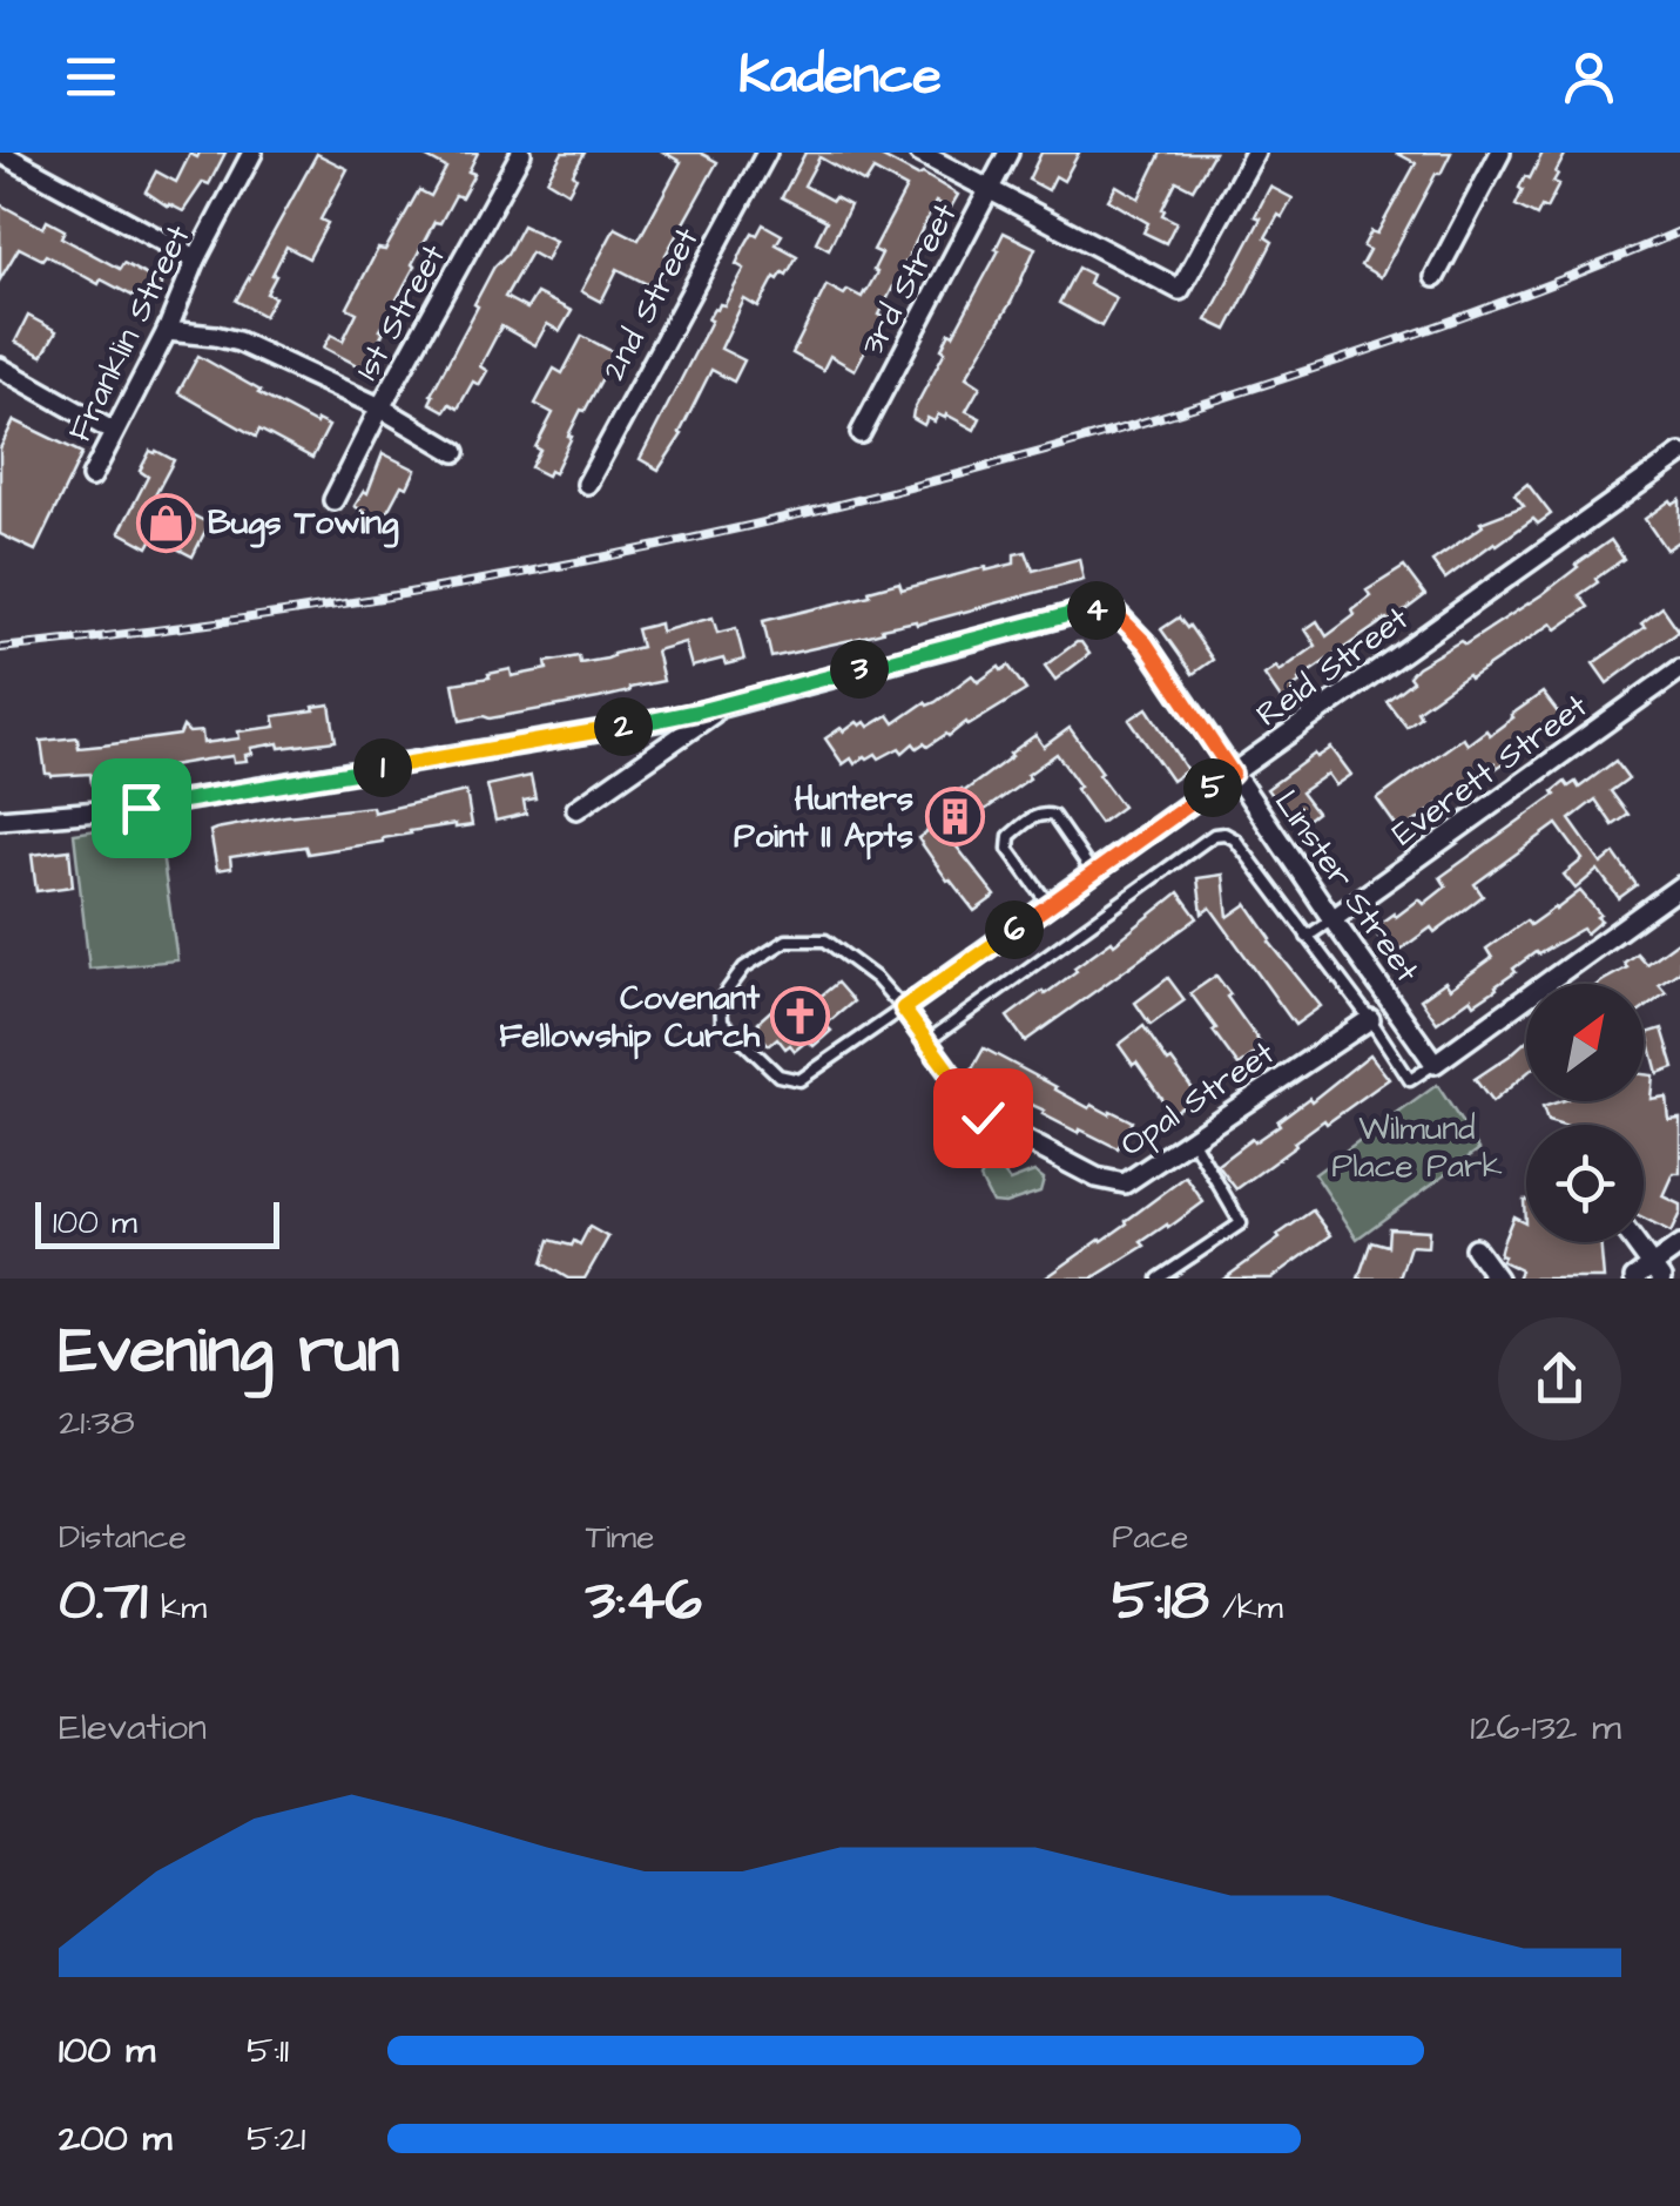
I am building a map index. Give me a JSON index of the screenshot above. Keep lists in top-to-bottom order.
{
  "streets": {
    "street": [
      "3rd Street",
      "2nd Street",
      "1st Street",
      "Franklin Street",
      "Reid Street",
      "Everett Street",
      "Linster Street",
      "Opal Street"
    ]
  },
  "crossings": [
    ["Reid Street", "Linster Street"],
    ["Reid Street", "Opal Street"],
    ["Everett Street", "Linster Street"]
  ],
  "parks": ["Wilmund Place Park"],
  "places": {
    "shop": ["Bugs Towing"],
    "building": ["Hunters Point II Apts"],
    "church": ["Covenant Fellowship Curch"]
  },
  "scale_bar": "100 m",
  "north": "top right",
  "page": {
    "header": "Kadence",
    "pins": [
      "4",
      "3",
      "2",
      "1",
      "5",
      "6"
    ],
    "scale": "100 m",
    "heading": ["Evening run", "21:38"],
    "stats": [
      ["Distance", "0.71 km"],
      ["Time", "3:46"],
      ["Pace", "5:18 /km"]
    ],
    "chart": ["Elevation", "126–132 m"],
    "list": [
      {
        "name": "100 m",
        "note": "5:11"
      },
      {
        "name": "200 m",
        "note": "5:21"
      }
    ]
  }
}
